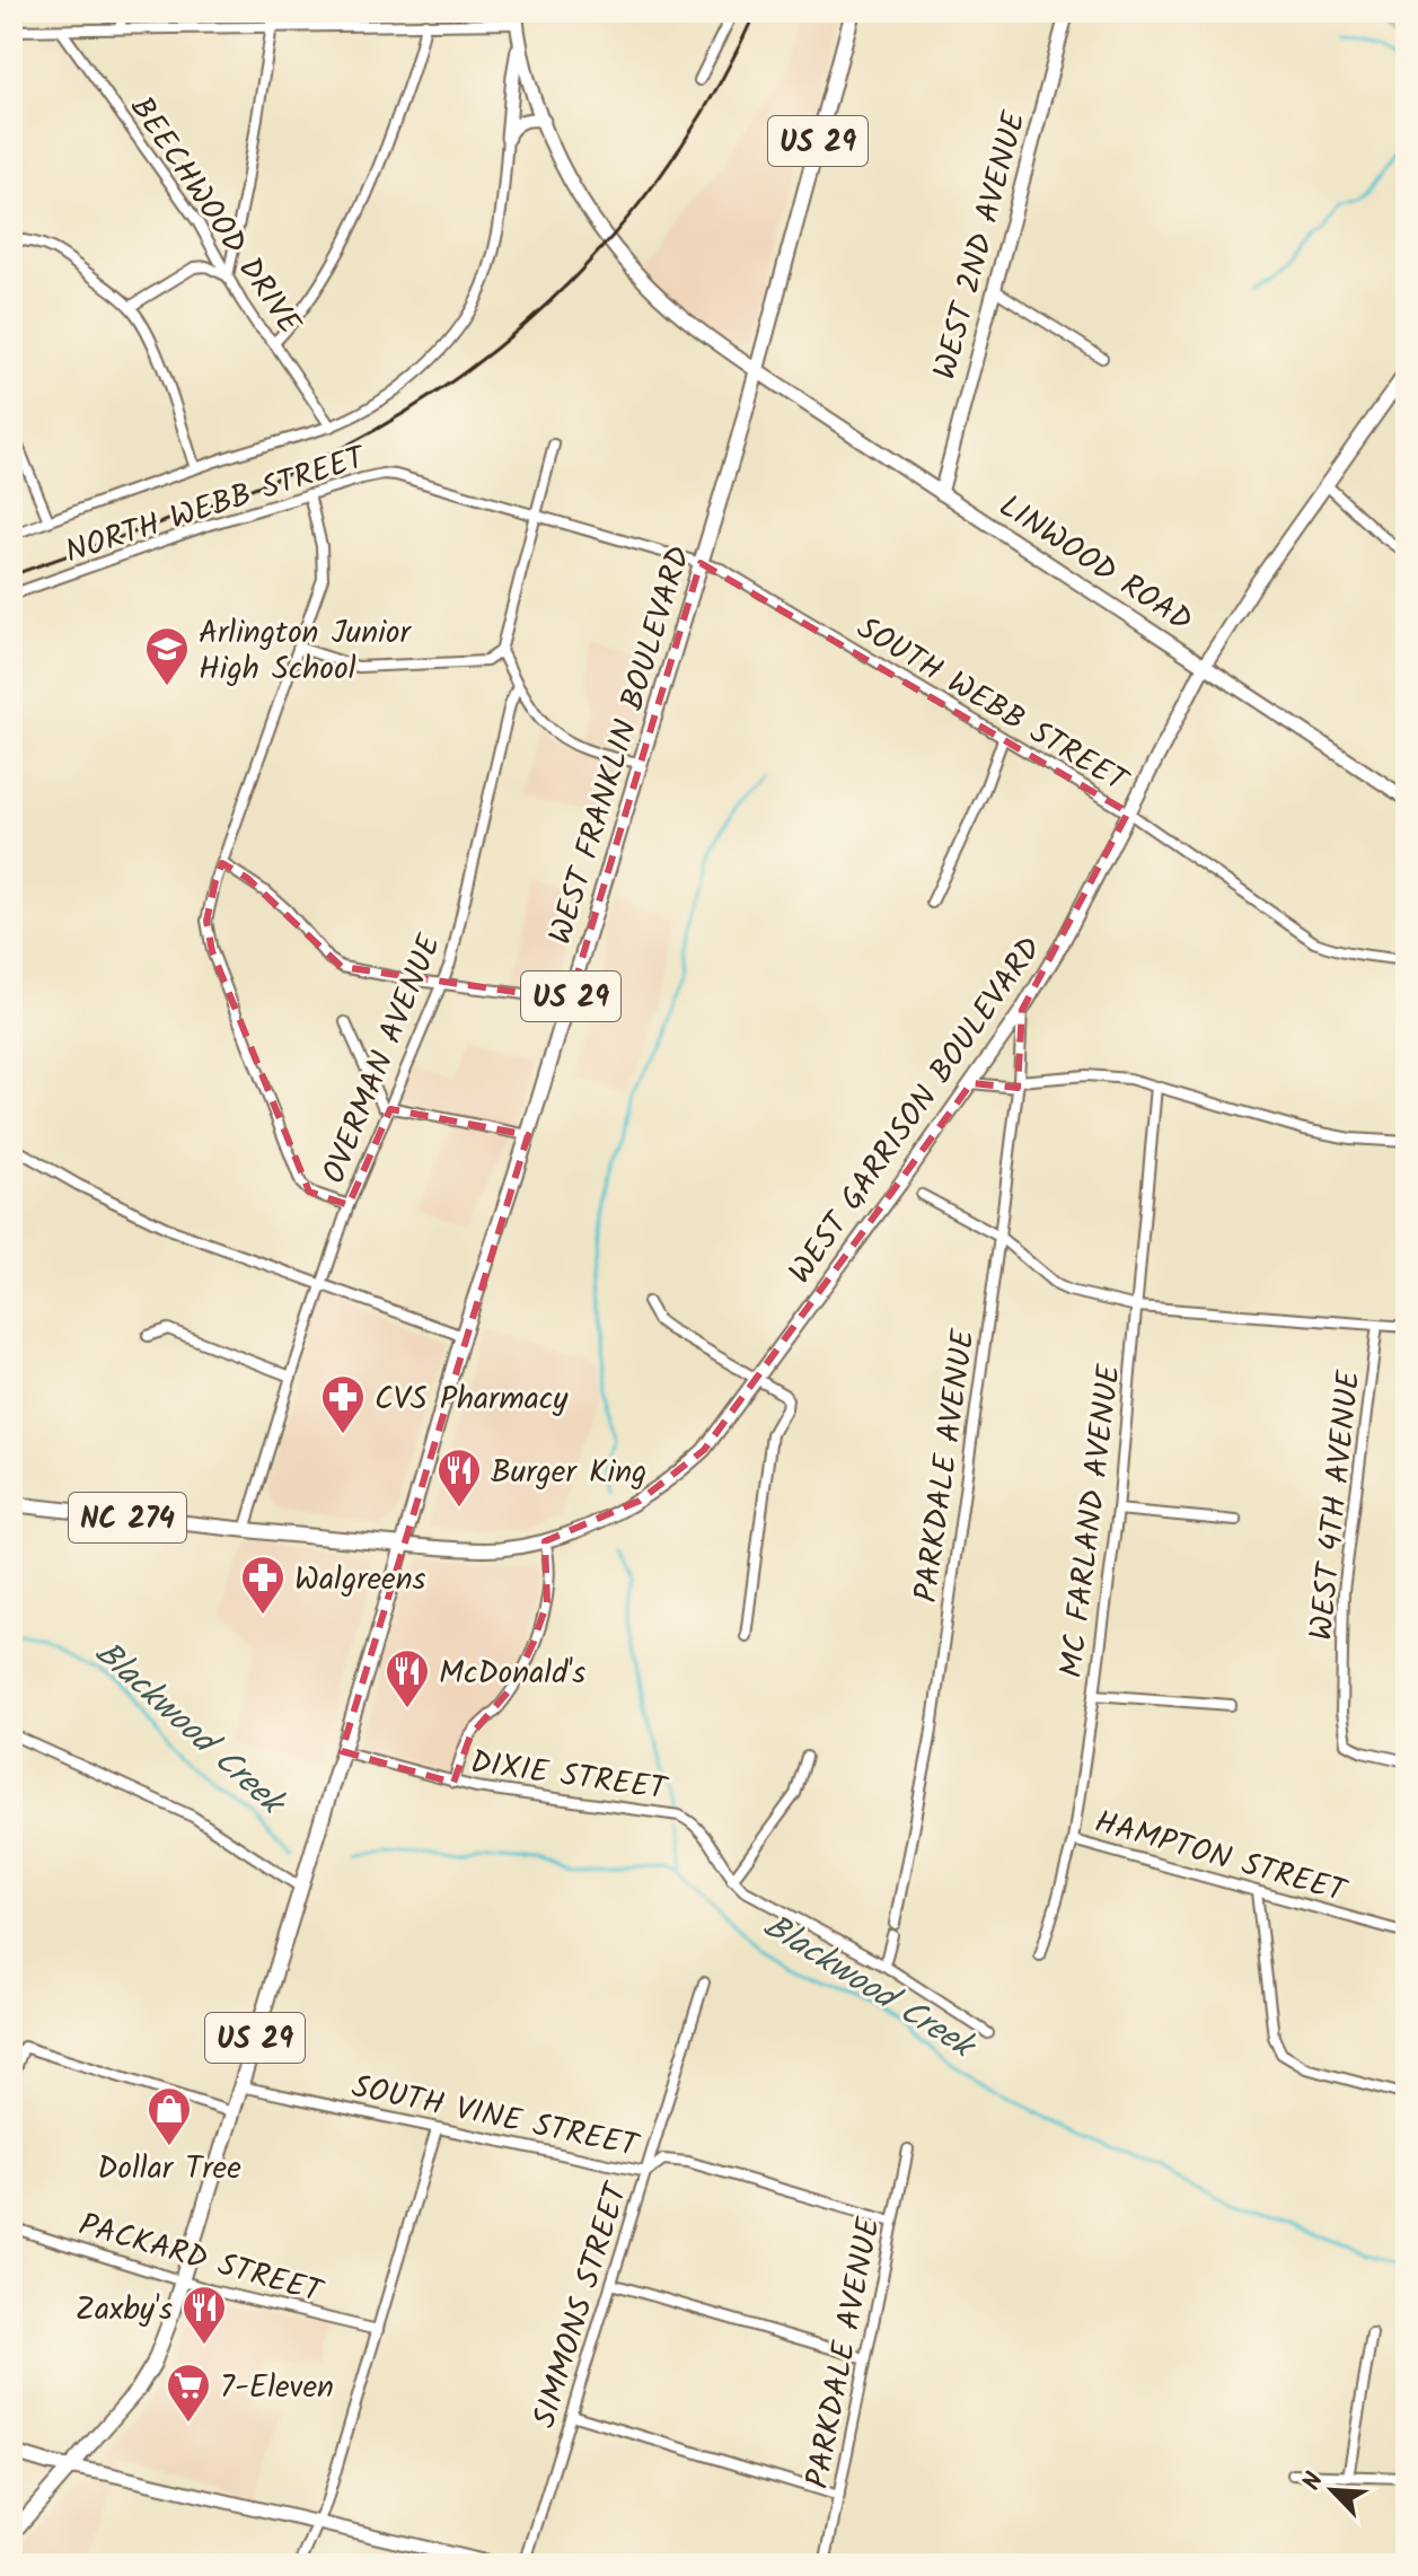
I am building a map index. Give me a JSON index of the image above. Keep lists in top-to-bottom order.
{
  "streets": {
    "main road": [
      "US 29",
      "WEST 2ND AVENUE",
      "LINWOOD ROAD",
      "WEST FRANKLIN BOULEVARD",
      "WEST GARRISON BOULEVARD",
      "NC 274"
    ],
    "street": [
      "BEECHWOOD DRIVE",
      "NORTH WEBB STREET",
      "SOUTH WEBB STREET",
      "OVERMAN AVENUE",
      "PARKDALE AVENUE",
      "WEST 4TH AVENUE",
      "MC FARLAND AVENUE",
      "DIXIE STREET",
      "HAMPTON STREET",
      "SOUTH VINE STREET",
      "PACKARD STREET",
      "SIMMONS STREET"
    ]
  },
  "crossings": [
    ["WEST 2ND AVENUE", "LINWOOD ROAD"],
    ["NORTH WEBB STREET", "SOUTH WEBB STREET"],
    ["LINWOOD ROAD", "WEST FRANKLIN BOULEVARD"],
    ["LINWOOD ROAD", "WEST GARRISON BOULEVARD"],
    ["SOUTH WEBB STREET", "WEST FRANKLIN BOULEVARD"],
    ["SOUTH WEBB STREET", "WEST GARRISON BOULEVARD"],
    ["WEST FRANKLIN BOULEVARD", "WEST GARRISON BOULEVARD"],
    ["WEST FRANKLIN BOULEVARD", "NC 274"],
    ["WEST FRANKLIN BOULEVARD", "DIXIE STREET"],
    ["WEST FRANKLIN BOULEVARD", "SOUTH VINE STREET"],
    ["WEST FRANKLIN BOULEVARD", "PACKARD STREET"],
    ["OVERMAN AVENUE", "NC 274"],
    ["WEST GARRISON BOULEVARD", "PARKDALE AVENUE"],
    ["WEST GARRISON BOULEVARD", "NC 274"],
    ["PARKDALE AVENUE", "DIXIE STREET"],
    ["PARKDALE AVENUE", "SOUTH VINE STREET"],
    ["MC FARLAND AVENUE", "HAMPTON STREET"],
    ["SOUTH VINE STREET", "SIMMONS STREET"]
  ],
  "water": ["Blackwood Creek"],
  "places": {
    "school or university": ["Arlington Junior High School"],
    "pharmacy": ["CVS Pharmacy", "Walgreens"],
    "restaurant": ["Burger King", "McDonald's", "Zaxby's"],
    "shop": ["Dollar Tree"],
    "supermarket": ["7-Eleven"]
  },
  "north": "top left"
}
